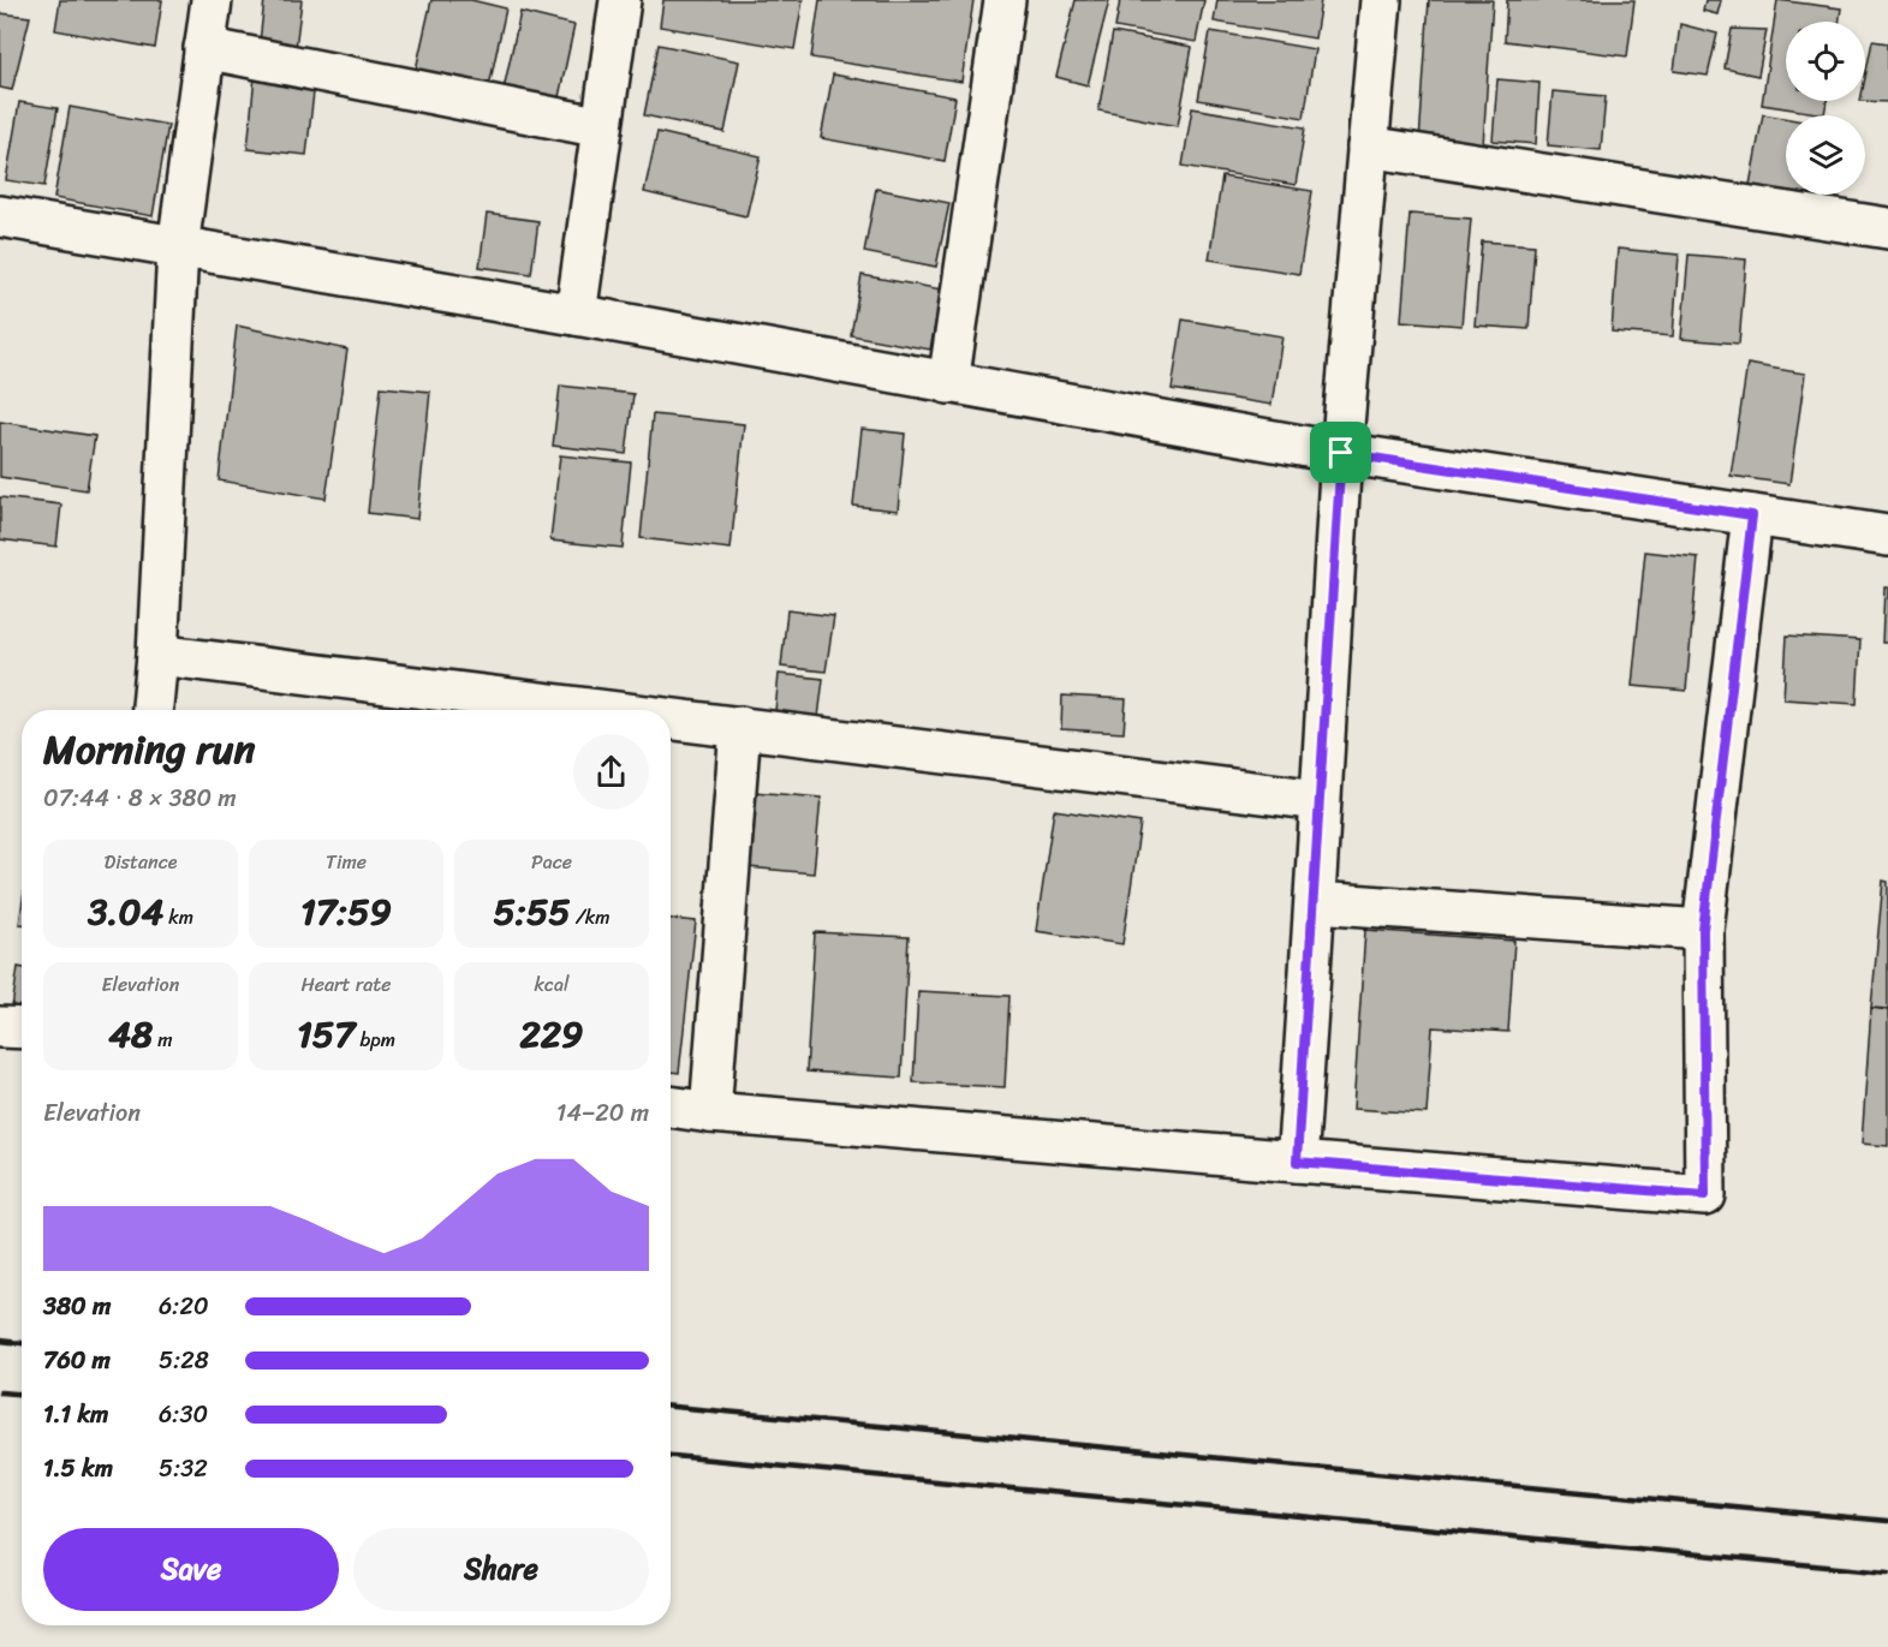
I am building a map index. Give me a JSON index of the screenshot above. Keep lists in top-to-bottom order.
{
  "page": {
    "heading": ["Morning run", "07:44 · 8 × 380 m"],
    "stats": [
      ["Distance", "3.04 km"],
      ["Time", "17:59"],
      ["Pace", "5:55 /km"],
      ["Elevation", "48 m"],
      ["Heart rate", "157 bpm"],
      ["kcal", "229"]
    ],
    "chart": ["Elevation", "14–20 m"],
    "list": [
      {
        "name": "380 m",
        "note": "6:20"
      },
      {
        "name": "760 m",
        "note": "5:28"
      },
      {
        "name": "1.1 km",
        "note": "6:30"
      },
      {
        "name": "1.5 km",
        "note": "5:32"
      }
    ],
    "buttons": ["Save", "Share"]
  }
}
